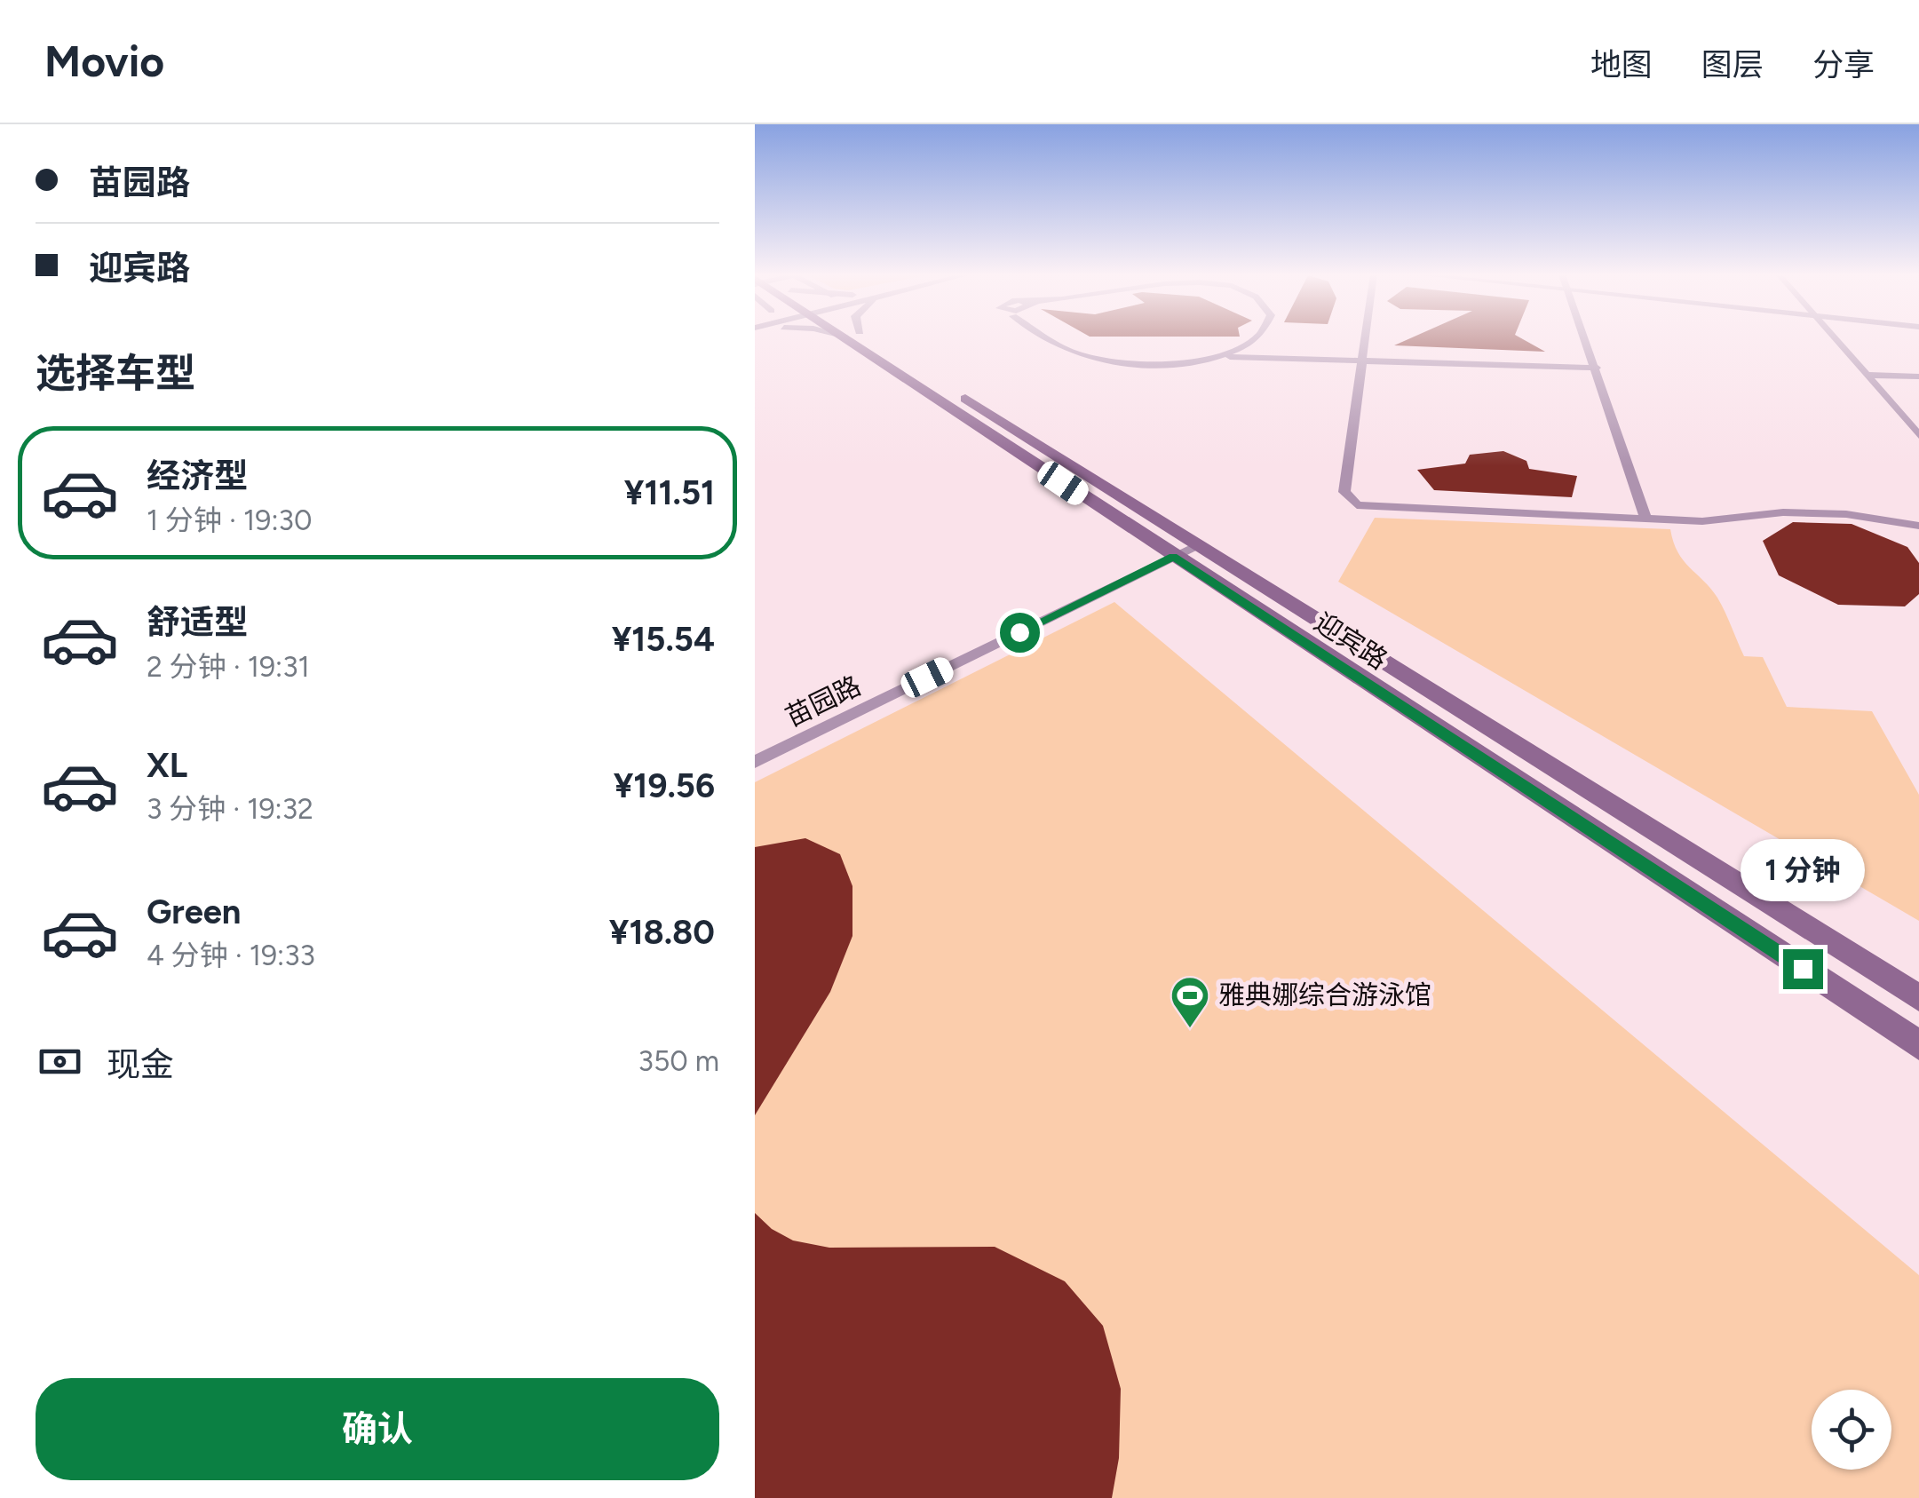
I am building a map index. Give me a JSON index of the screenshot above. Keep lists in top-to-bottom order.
{
  "streets": {
    "main road": ["迎宾路"],
    "street": ["苗园路"]
  },
  "crossings": [
    ["迎宾路", "苗园路"]
  ],
  "places": {
    "sports": ["雅典娜综合游泳馆"]
  },
  "page": {
    "header": "Movio",
    "nav": ["地图", "图层", "分享"],
    "banner": ["苗园路", "迎宾路"],
    "heading": "选择车型",
    "list": [
      {
        "name": "经济型",
        "note": "1 分钟 · 19:30",
        "value": "¥11.51"
      },
      {
        "name": "舒适型",
        "note": "2 分钟 · 19:31",
        "value": "¥15.54"
      },
      {
        "name": "XL",
        "note": "3 分钟 · 19:32",
        "value": "¥19.56"
      },
      {
        "name": "Green",
        "note": "4 分钟 · 19:33",
        "value": "¥18.80"
      }
    ],
    "bubble": "1 分钟",
    "pay": ["现金", "350 m"],
    "buttons": "确认"
  }
}
